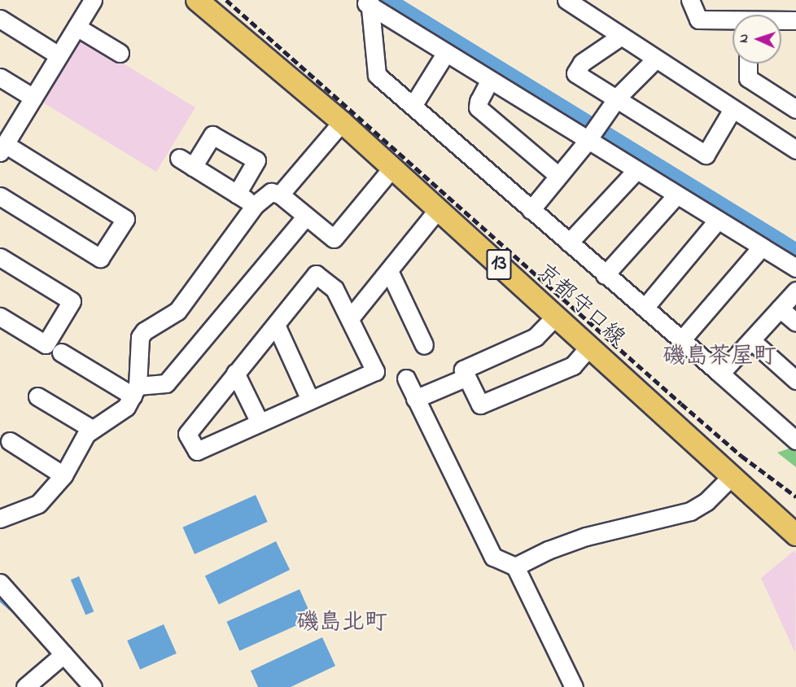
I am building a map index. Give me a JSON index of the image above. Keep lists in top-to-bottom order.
{
  "streets": {
    "main road": ["13", "京都守口線"]
  },
  "districts": ["磯島茶屋町", "磯島北町"],
  "north": "left"
}
